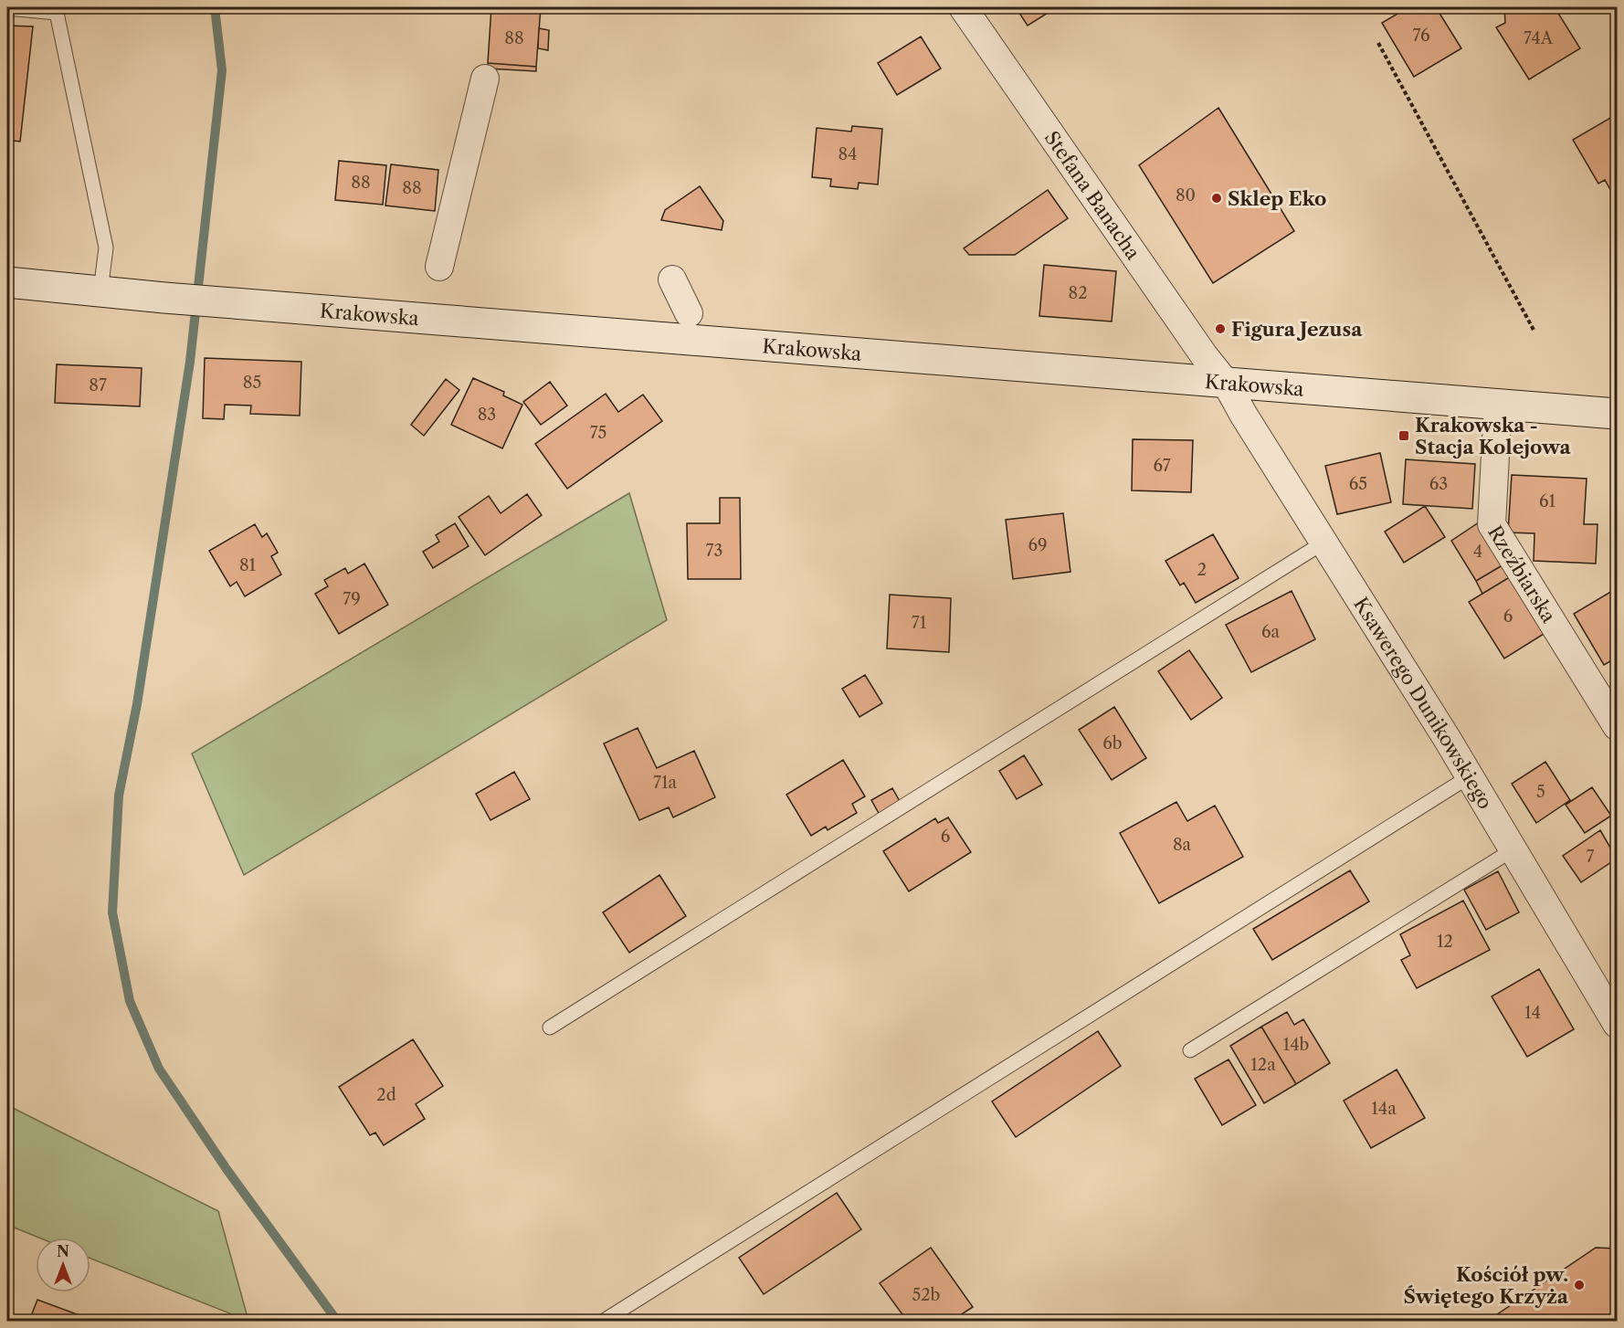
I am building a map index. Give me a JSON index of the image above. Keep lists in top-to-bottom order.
{
  "streets": {
    "main road": ["Krakowska"],
    "street": ["Stefana Banacha", "Rzeźbiarska", "Ksawerego Dunikowskiego"]
  },
  "crossings": [
    ["Stefana Banacha", "Krakowska"],
    ["Stefana Banacha", "Ksawerego Dunikowskiego"],
    ["Krakowska", "Rzeźbiarska"],
    ["Krakowska", "Ksawerego Dunikowskiego"]
  ],
  "places": {
    "other": ["Sklep Eko", "Figura Jezusa", "Kościół pw. Świętego Krzyża"],
    "transit": ["Krakowska - Stacja Kolejowa"]
  },
  "house_numbers": [
    "76",
    "88",
    "74A",
    "84",
    "88",
    "88",
    "80",
    "82",
    "85",
    "87",
    "83",
    "75",
    "67",
    "65",
    "63",
    "61",
    "69",
    "73",
    "4",
    "81",
    "2",
    "79",
    "6",
    "71",
    "6a",
    "6b",
    "71a",
    "5",
    "6",
    "8a",
    "7",
    "12",
    "14",
    "14b",
    "12a",
    "2d",
    "14a",
    "52b"
  ],
  "north": "top"
}
